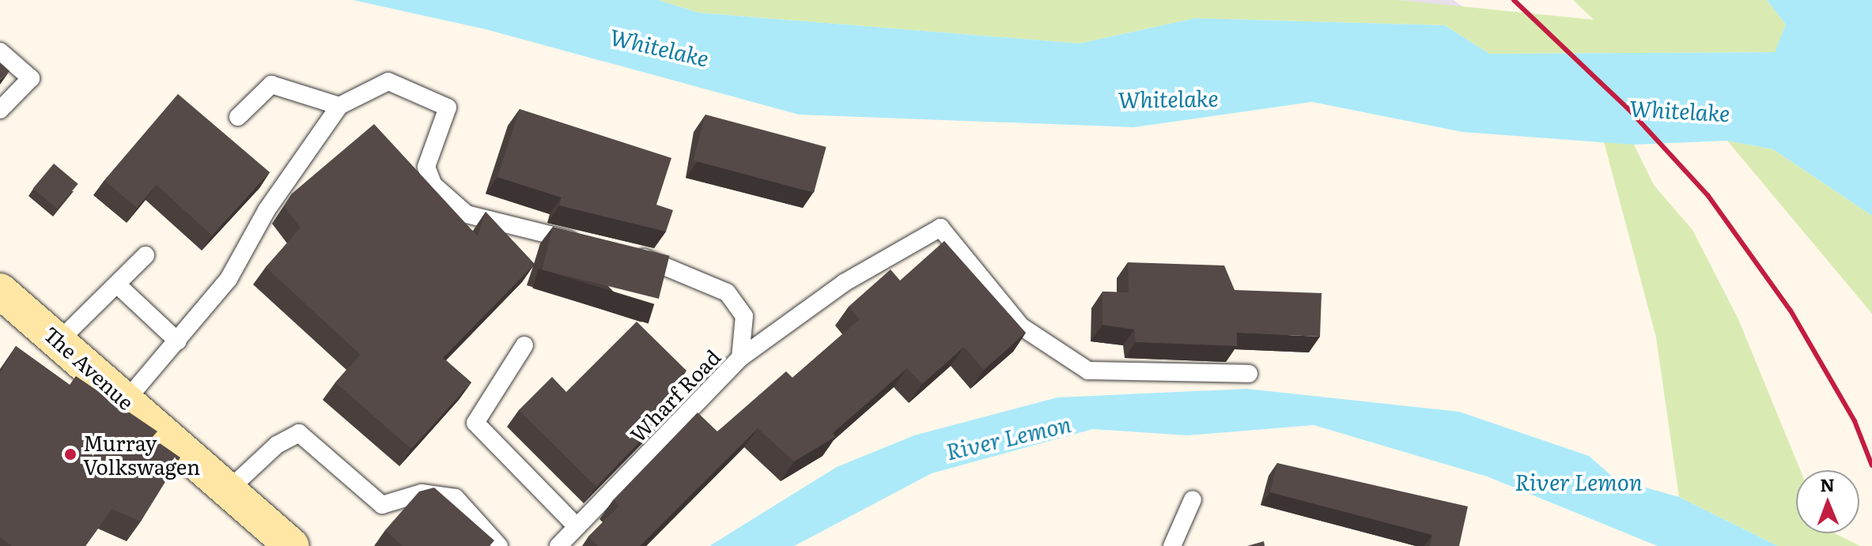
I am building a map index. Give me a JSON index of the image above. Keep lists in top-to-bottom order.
{
  "streets": {
    "main road": ["The Avenue"],
    "lane": ["Wharf Road"]
  },
  "water": ["Whitelake", "River Lemon"],
  "places": ["Murray Volkswagen"],
  "north": "top"
}
